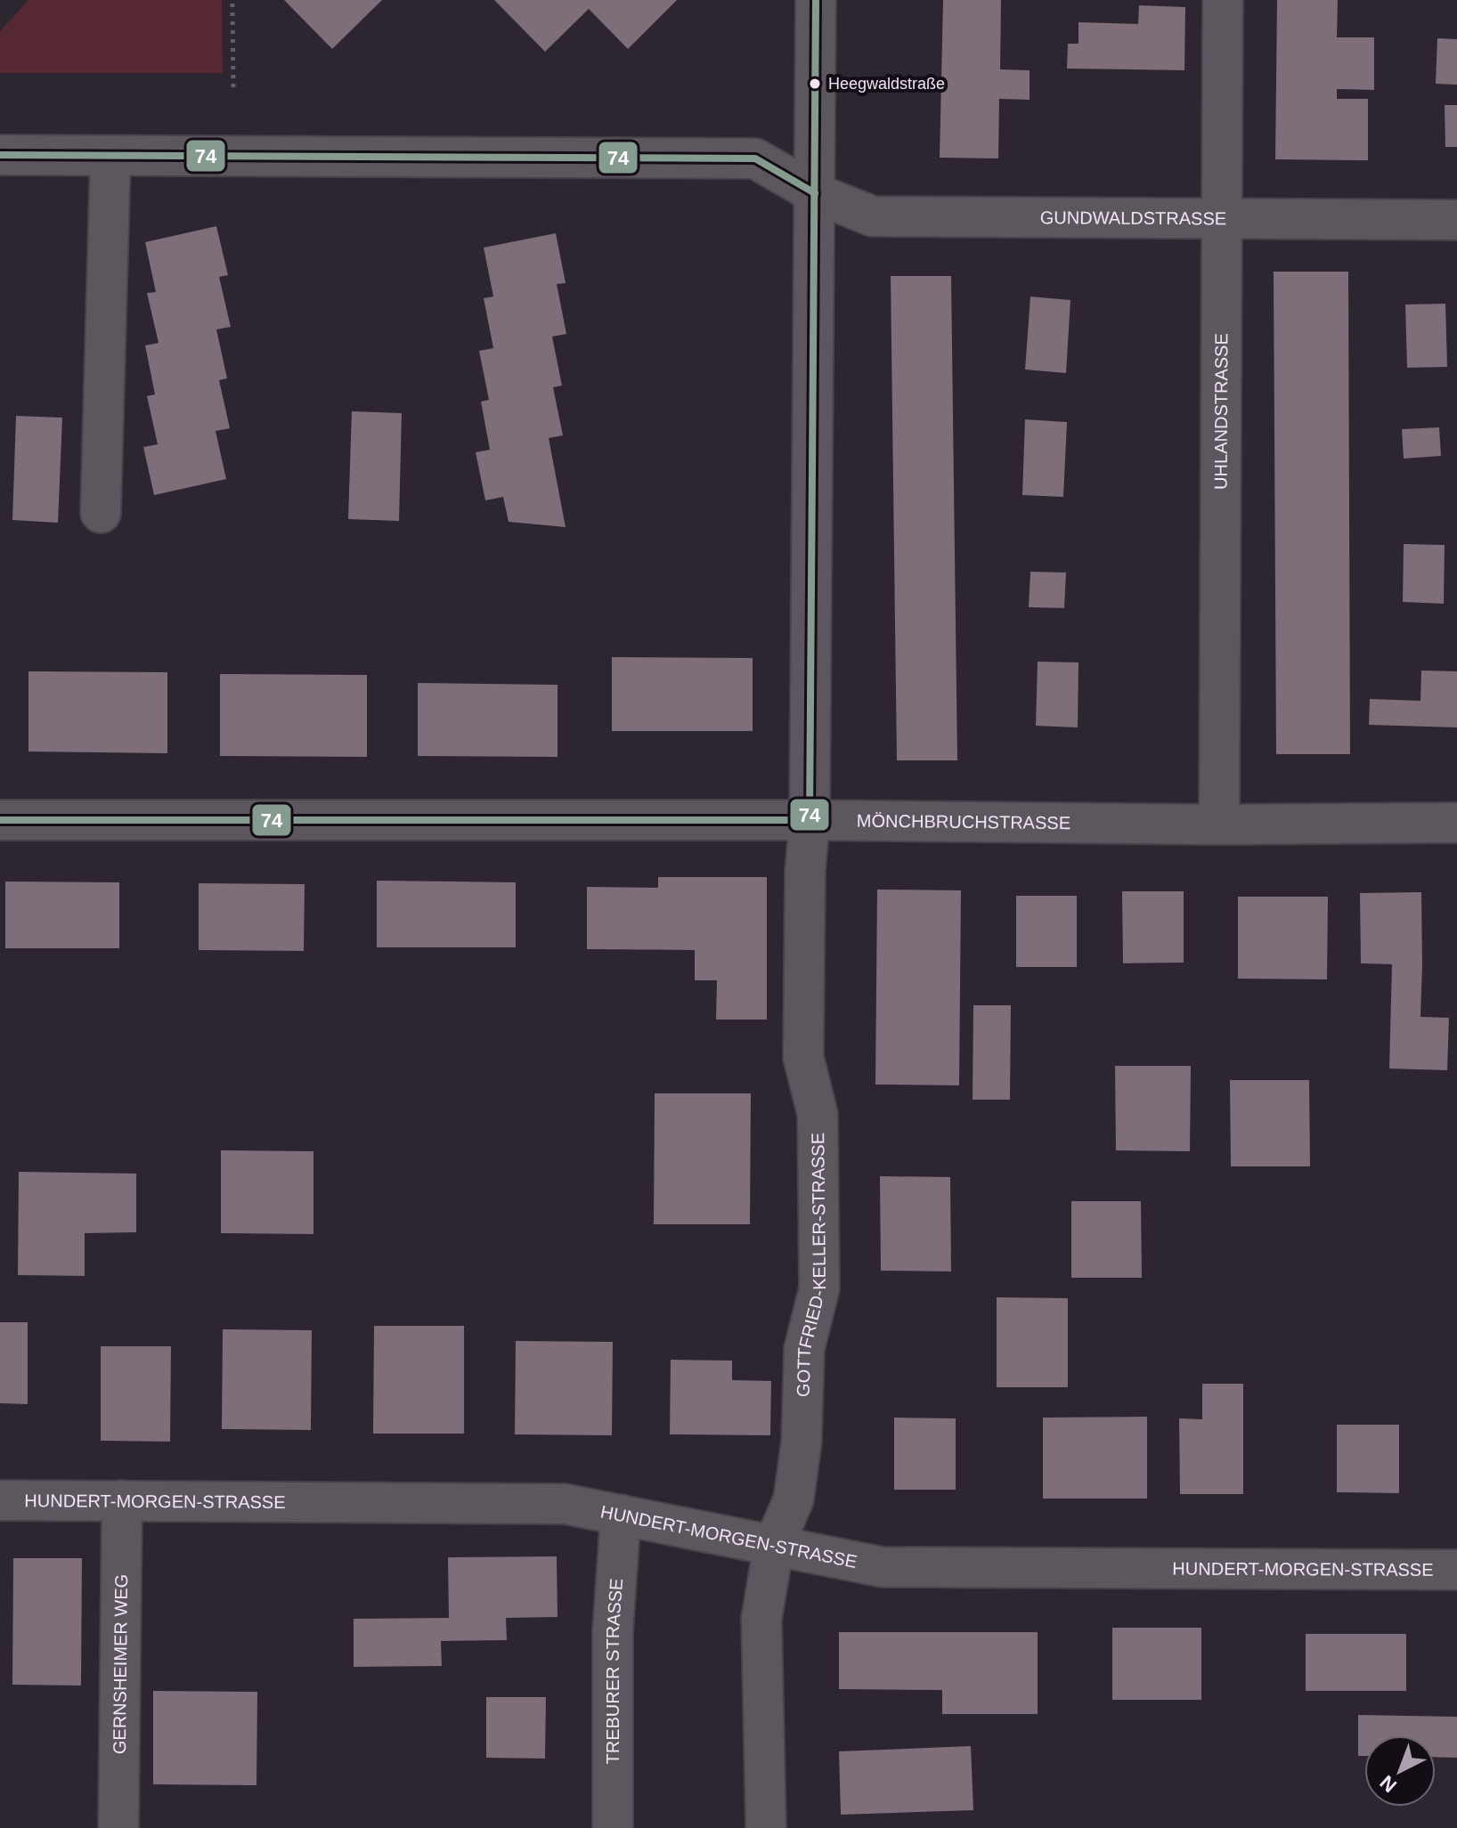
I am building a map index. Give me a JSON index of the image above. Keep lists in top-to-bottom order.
{
  "streets": {
    "street": [
      "GUNDWALDSTRASSE",
      "UHLANDSTRASSE",
      "MÖNCHBRUCHSTRASSE",
      "GOTTFRIED-KELLER-STRASSE",
      "HUNDERT-MORGEN-STRASSE",
      "GERNSHEIMER WEG",
      "TREBURER STRASSE"
    ]
  },
  "crossings": [
    ["GUNDWALDSTRASSE", "UHLANDSTRASSE"],
    ["GUNDWALDSTRASSE", "GOTTFRIED-KELLER-STRASSE"],
    ["UHLANDSTRASSE", "MÖNCHBRUCHSTRASSE"],
    ["MÖNCHBRUCHSTRASSE", "GOTTFRIED-KELLER-STRASSE"],
    ["GOTTFRIED-KELLER-STRASSE", "HUNDERT-MORGEN-STRASSE"],
    ["HUNDERT-MORGEN-STRASSE", "GERNSHEIMER WEG"],
    ["HUNDERT-MORGEN-STRASSE", "TREBURER STRASSE"]
  ],
  "places": ["Heegwaldstraße"],
  "lines": ["transit line 74"],
  "north": "bottom left"
}
